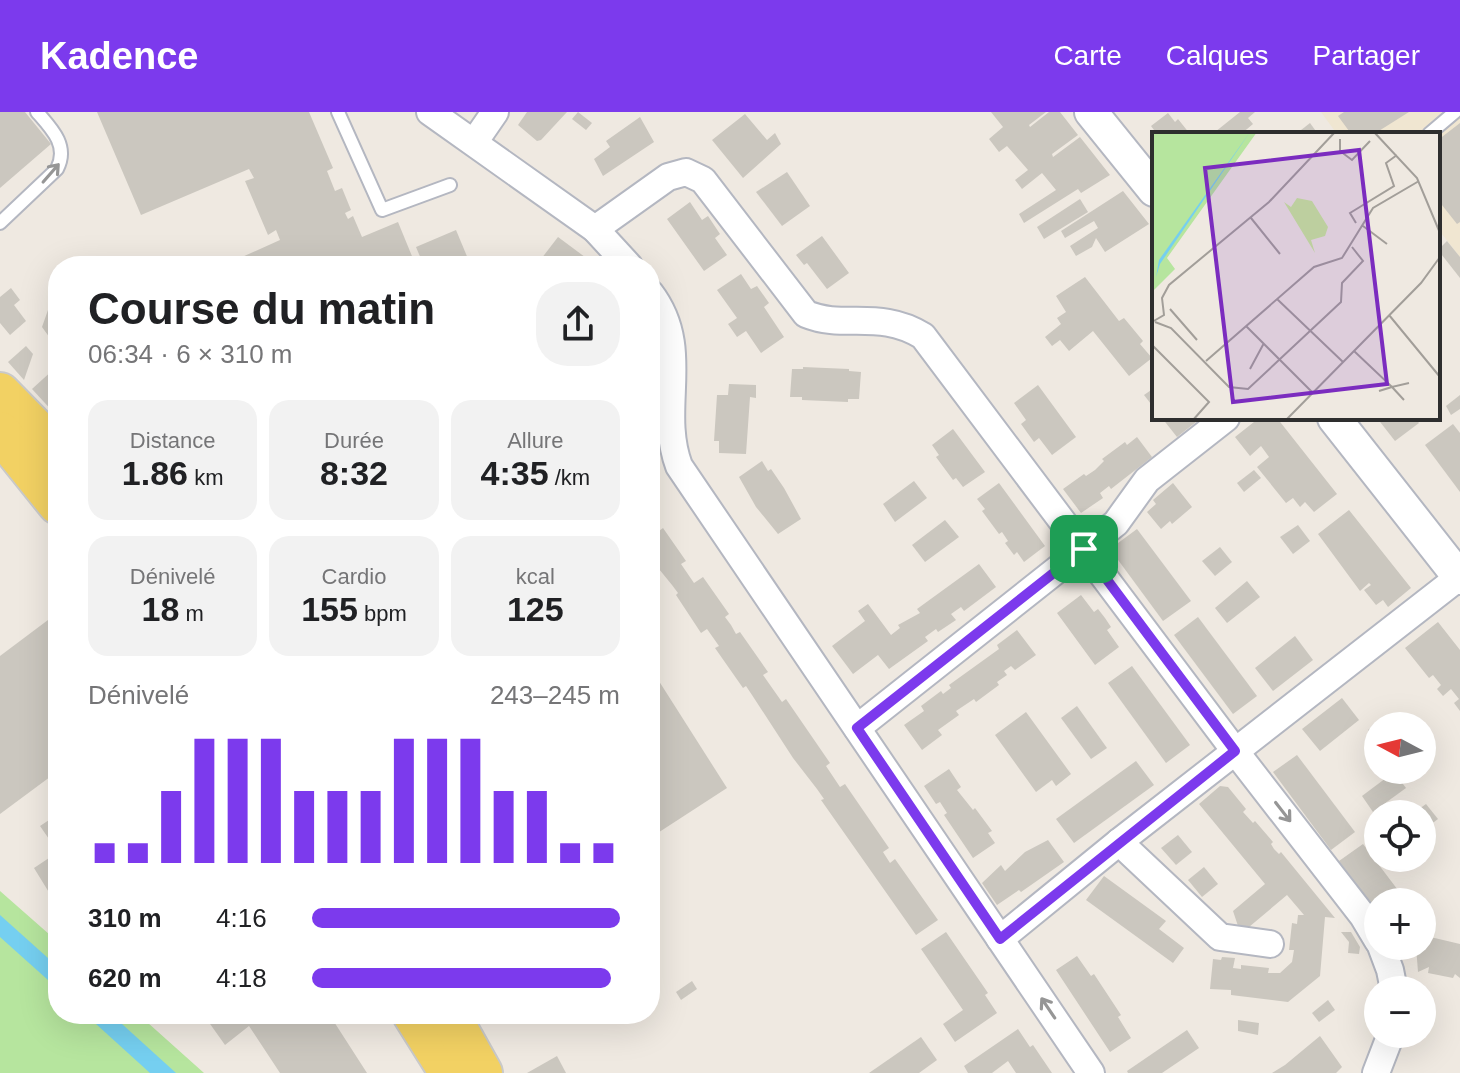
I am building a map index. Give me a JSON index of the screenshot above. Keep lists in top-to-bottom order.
{
  "north": "left",
  "page": {
    "header": "Kadence",
    "nav": ["Carte", "Calques", "Partager"],
    "heading": ["Course du matin", "06:34 · 6 × 310 m"],
    "stats": [
      ["Distance", "1.86 km"],
      ["Durée", "8:32"],
      ["Allure", "4:35 /km"],
      ["Dénivelé", "18 m"],
      ["Cardio", "155 bpm"],
      ["kcal", "125"]
    ],
    "chart": ["Dénivelé", "243–245 m"],
    "map_buttons": ["+", "−"],
    "list": [
      {
        "name": "310 m",
        "note": "4:16"
      },
      {
        "name": "620 m",
        "note": "4:18"
      }
    ]
  }
}
